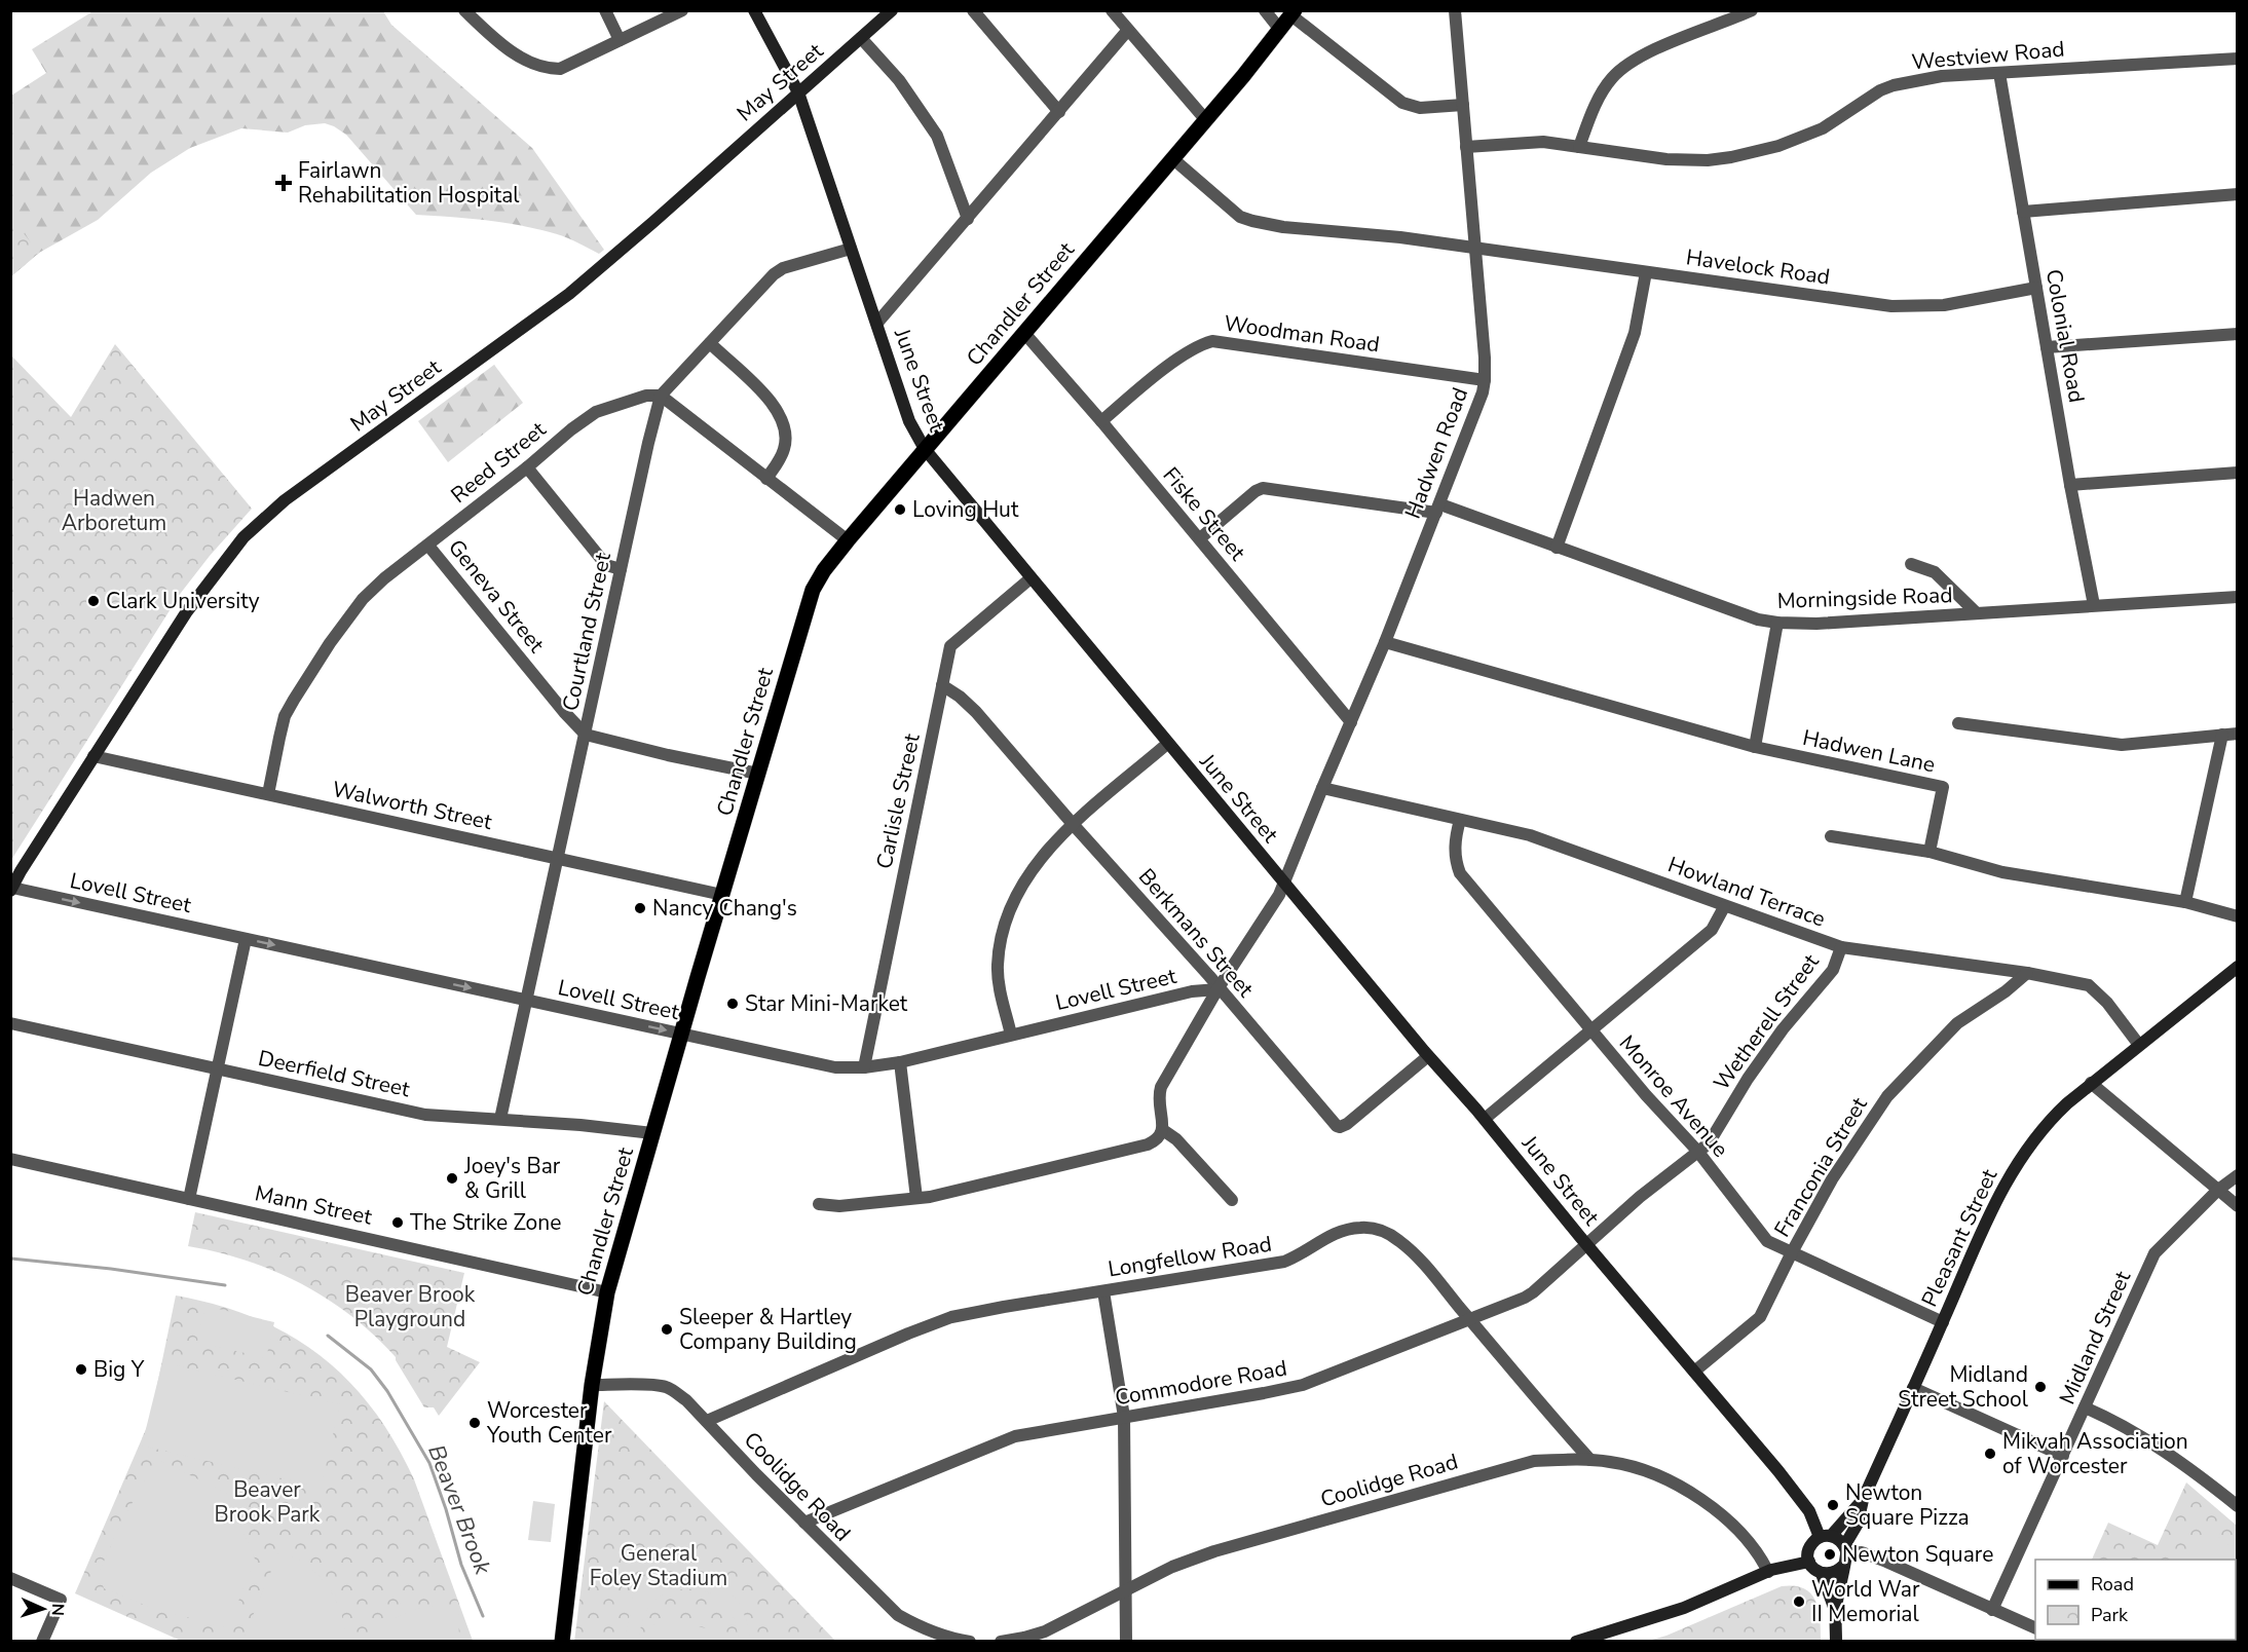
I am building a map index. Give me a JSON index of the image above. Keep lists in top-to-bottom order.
{
  "streets": {
    "main road": ["Chandler Street"],
    "street": [
      "Westview Road",
      "May Street",
      "Havelock Road",
      "Woodman Road",
      "Colonial Road",
      "June Street",
      "Hadwen Road",
      "Reed Street",
      "Fiske Street",
      "Geneva Street",
      "Morningside Road",
      "Courtland Street",
      "Hadwen Lane",
      "Carlisle Street",
      "Walworth Street",
      "Howland Terrace",
      "Lovell Street",
      "Berkmans Street",
      "Wetherell Street",
      "Deerfield Street",
      "Monroe Avenue",
      "Franconia Street",
      "Mann Street",
      "Pleasant Street",
      "Longfellow Road",
      "Midland Street",
      "Commodore Road",
      "Coolidge Road"
    ]
  },
  "crossings": [
    ["Westview Road", "Colonial Road"],
    ["Westview Road", "Hadwen Road"],
    ["May Street", "June Street"],
    ["May Street", "Walworth Street"],
    ["May Street", "Lovell Street"],
    ["Havelock Road", "Chandler Street"],
    ["Havelock Road", "Colonial Road"],
    ["Havelock Road", "Hadwen Road"],
    ["Chandler Street", "June Street"],
    ["Chandler Street", "Fiske Street"],
    ["Chandler Street", "Walworth Street"],
    ["Chandler Street", "Lovell Street"],
    ["Chandler Street", "Deerfield Street"],
    ["Chandler Street", "Mann Street"],
    ["Chandler Street", "Coolidge Road"],
    ["Woodman Road", "Hadwen Road"],
    ["Woodman Road", "Fiske Street"],
    ["Colonial Road", "Morningside Road"],
    ["June Street", "Hadwen Road"],
    ["June Street", "Carlisle Street"],
    ["June Street", "Berkmans Street"],
    ["June Street", "Wetherell Street"],
    ["June Street", "Franconia Street"],
    ["June Street", "Pleasant Street"],
    ["June Street", "Commodore Road"],
    ["Hadwen Road", "Fiske Street"],
    ["Hadwen Road", "Morningside Road"],
    ["Hadwen Road", "Howland Terrace"],
    ["Hadwen Road", "Lovell Street"],
    ["Hadwen Road", "Berkmans Street"],
    ["Reed Street", "Geneva Street"],
    ["Reed Street", "Courtland Street"],
    ["Reed Street", "Walworth Street"],
    ["Fiske Street", "Morningside Road"],
    ["Geneva Street", "Courtland Street"],
    ["Courtland Street", "Walworth Street"],
    ["Courtland Street", "Lovell Street"],
    ["Courtland Street", "Deerfield Street"],
    ["Carlisle Street", "Lovell Street"],
    ["Carlisle Street", "Berkmans Street"],
    ["Howland Terrace", "Wetherell Street"],
    ["Howland Terrace", "Monroe Avenue"],
    ["Howland Terrace", "Franconia Street"],
    ["Howland Terrace", "Pleasant Street"],
    ["Lovell Street", "Berkmans Street"],
    ["Wetherell Street", "Monroe Avenue"],
    ["Wetherell Street", "Commodore Road"],
    ["Monroe Avenue", "Franconia Street"],
    ["Monroe Avenue", "Pleasant Street"],
    ["Longfellow Road", "Commodore Road"],
    ["Longfellow Road", "Coolidge Road"],
    ["Commodore Road", "Coolidge Road"]
  ],
  "one_way": ["Lovell Street"],
  "water": ["Beaver Brook"],
  "parks": [
    "Hadwen Arboretum",
    "Beaver Brook Playground",
    "Beaver Brook Park",
    "General Foley Stadium"
  ],
  "places": {
    "health": ["Fairlawn Rehabilitation Hospital"],
    "other": [
      "Loving Hut",
      "Clark University",
      "Nancy Chang's",
      "Star Mini-Market",
      "Joey's Bar & Grill",
      "The Strike Zone",
      "Sleeper & Hartley Company Building",
      "Big Y",
      "Midland Street School",
      "Worcester Youth Center",
      "Mikvah Association of Worcester",
      "Newton Square Pizza",
      "Newton Square",
      "World War II Memorial"
    ]
  },
  "legend": ["Road", "Park"],
  "north": "right"
}
